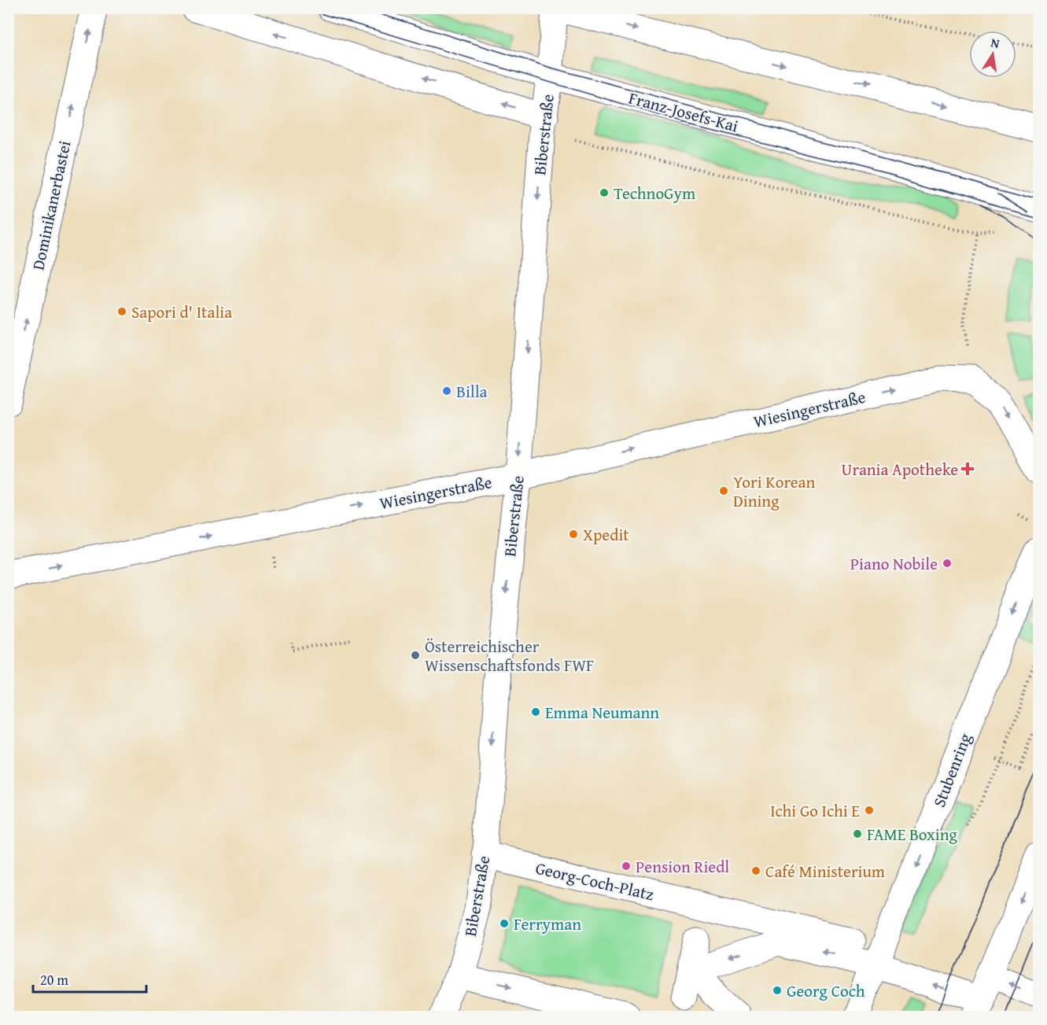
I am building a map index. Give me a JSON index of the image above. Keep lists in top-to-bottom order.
{
  "streets": {
    "street": [
      "Franz-Josefs-Kai",
      "Biberstraße",
      "Dominikanerbastei",
      "Wiesingerstraße",
      "Stubenring",
      "Georg-Coch-Platz"
    ]
  },
  "crossings": [
    ["Franz-Josefs-Kai", "Biberstraße"],
    ["Biberstraße", "Wiesingerstraße"],
    ["Biberstraße", "Georg-Coch-Platz"]
  ],
  "one_way": ["Biberstraße", "Dominikanerbastei", "Wiesingerstraße"],
  "places": {
    "other": [
      "TechnoGym",
      "Sapori d' Italia",
      "Billa",
      "Yori Korean Dining",
      "Xpedit",
      "Piano Nobile",
      "Österreichischer Wissenschaftsfonds FWF",
      "Emma Neumann",
      "Ichi Go Ichi E",
      "FAME Boxing",
      "Pension Riedl",
      "Café Ministerium",
      "Ferryman",
      "Georg Coch"
    ],
    "health": ["Urania Apotheke"]
  },
  "scale_bar": "20 m",
  "north": "top"
}
